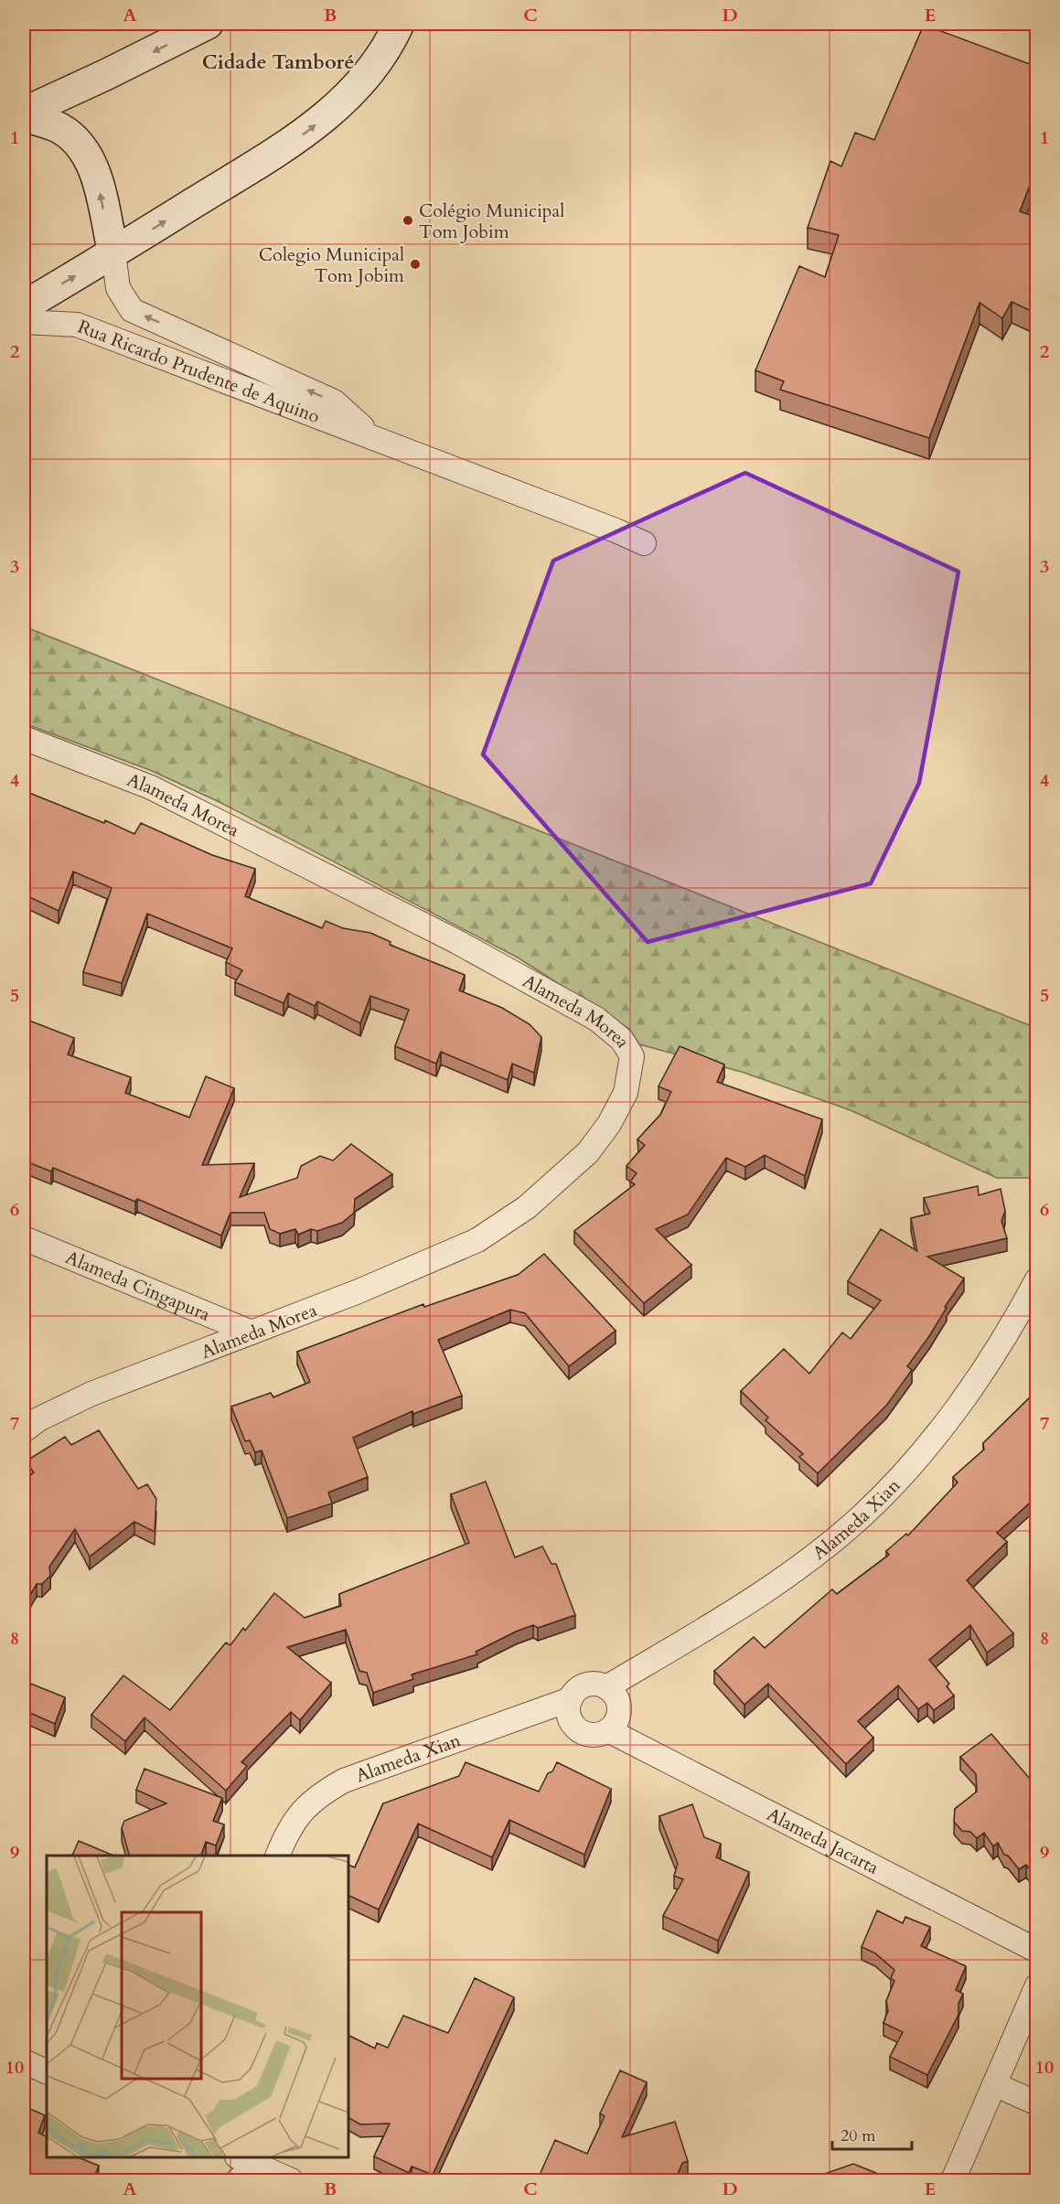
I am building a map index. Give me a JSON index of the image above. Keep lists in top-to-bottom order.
{
  "streets": {
    "street": [
      "Rua Ricardo Prudente de Aquino",
      "Alameda Morea",
      "Alameda Cingapura",
      "Alameda Xian",
      "Alameda Jacarta"
    ]
  },
  "crossings": [
    ["Alameda Morea", "Alameda Cingapura"],
    ["Alameda Xian", "Alameda Jacarta"]
  ],
  "districts": ["Cidade Tamboré"],
  "places": ["Colégio Municipal Tom Jobim", "Colegio Municipal Tom Jobim"],
  "scale_bar": "20 m",
  "grid": {
    "columns": [
      "A",
      "B",
      "C",
      "D",
      "E"
    ],
    "rows": [
      "1",
      "2",
      "3",
      "4",
      "5",
      "6",
      "7",
      "8",
      "9",
      "10"
    ]
  }
}
